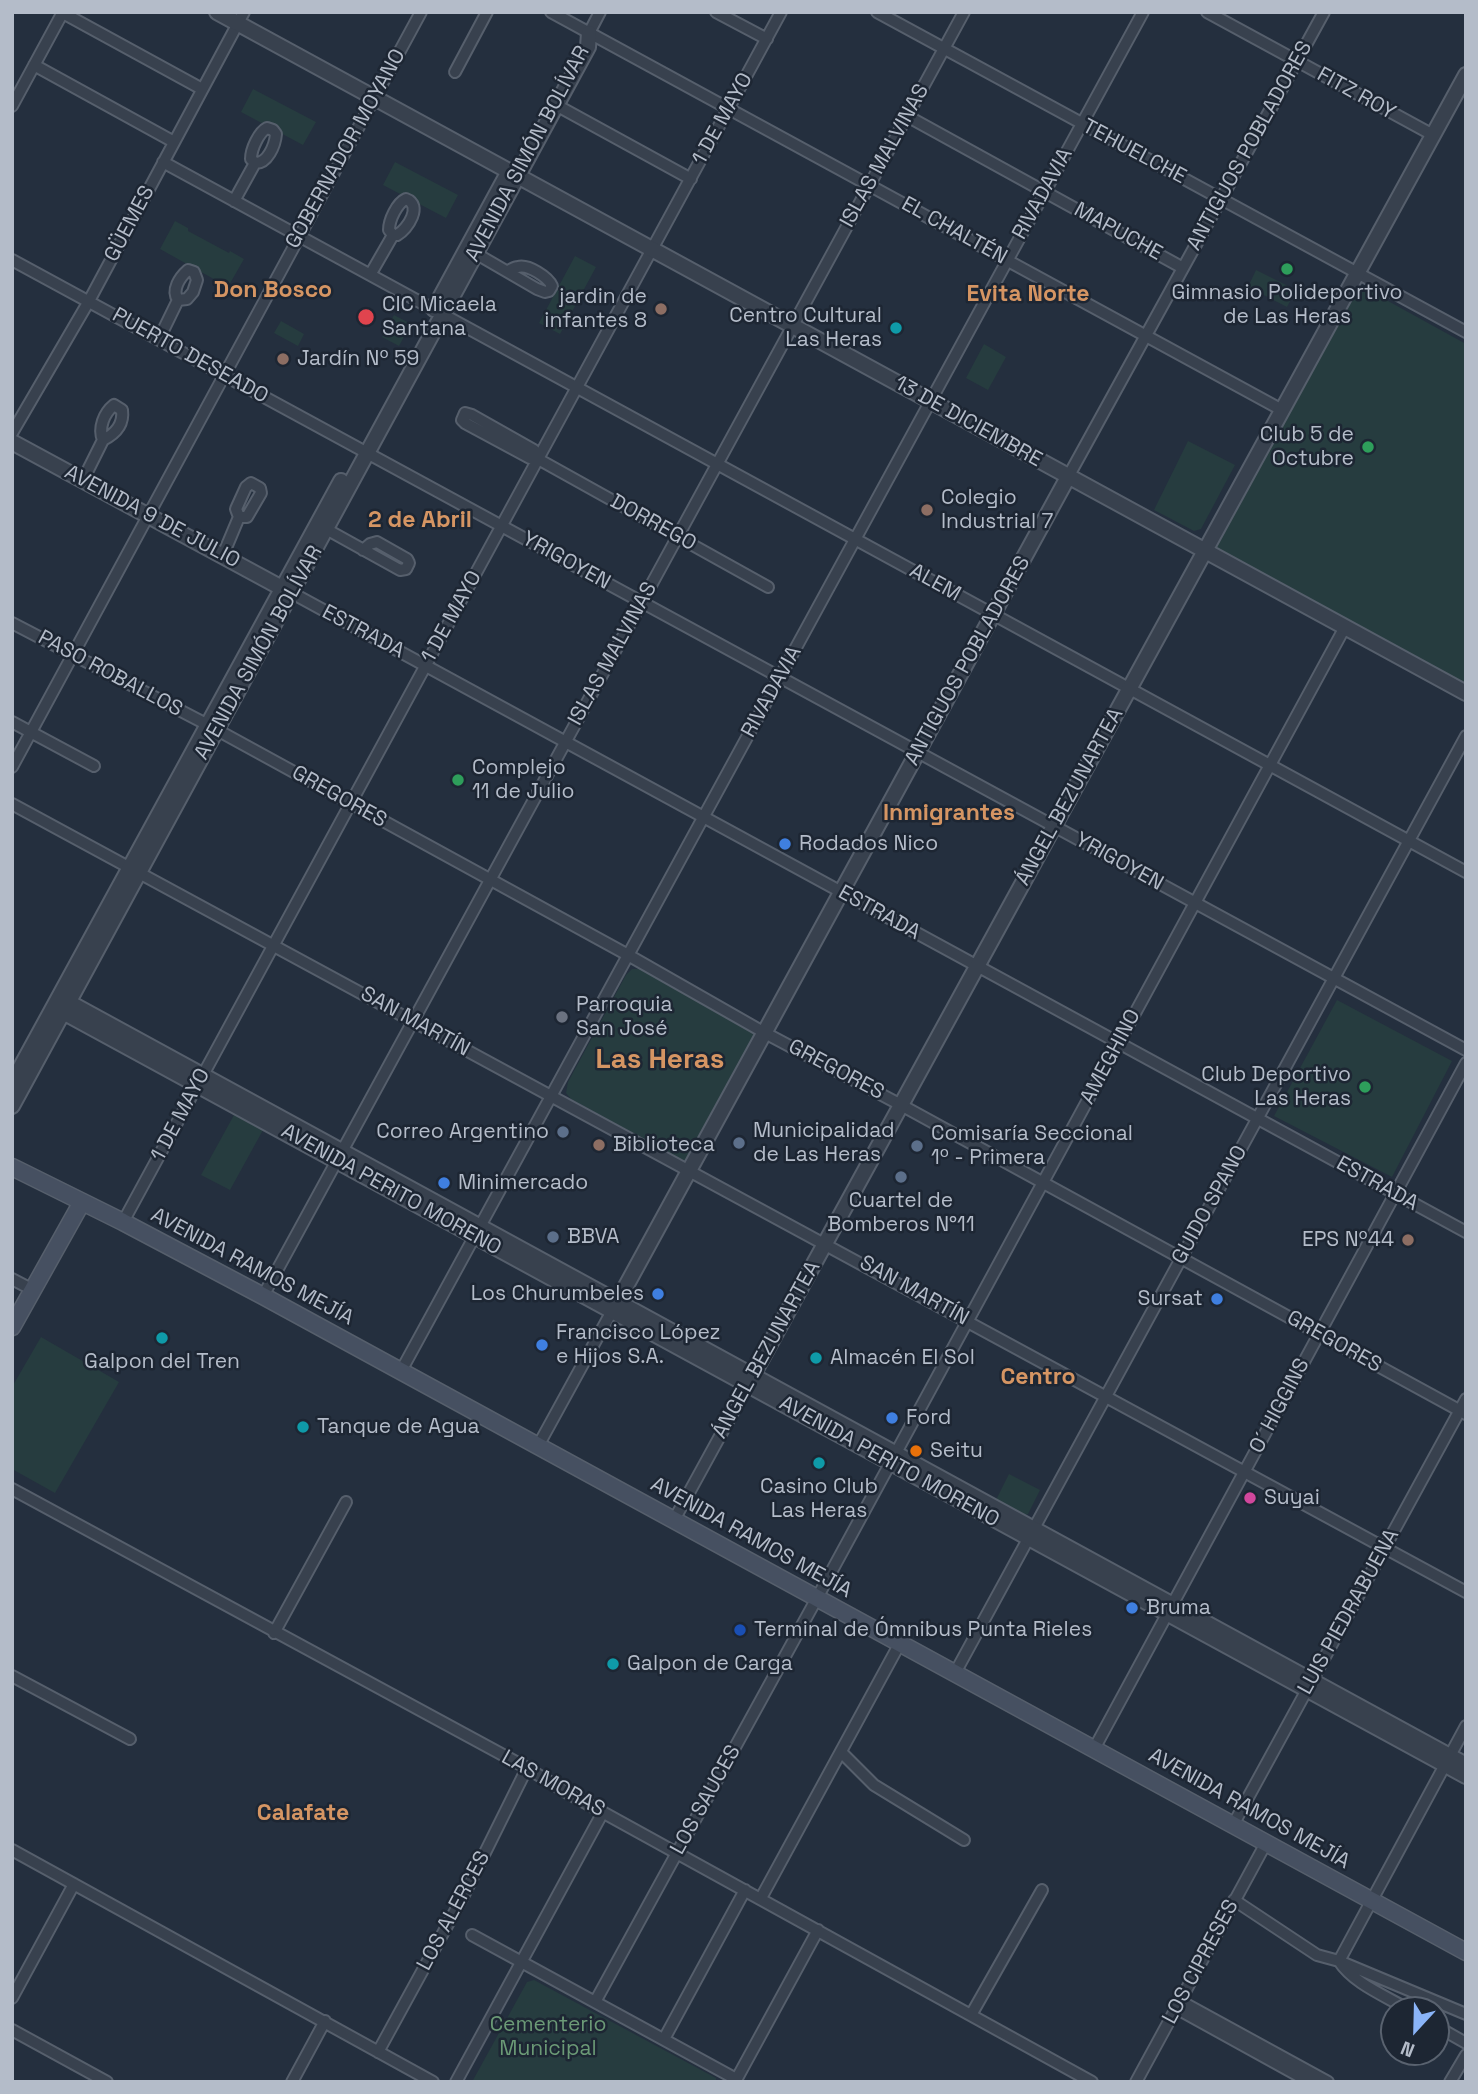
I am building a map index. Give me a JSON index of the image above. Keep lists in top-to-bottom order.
{
  "streets": {
    "main road": ["AVENIDA RAMOS MEJÍA"],
    "street": [
      "FITZ ROY",
      "1 DE MAYO",
      "ANTIGUOS POBLADORES",
      "GOBERNADOR MOYANO",
      "TEHUELCHE",
      "AVENIDA SIMÓN BOLÍVAR",
      "ISLAS MALVINAS",
      "RIVADAVIA",
      "GÜEMES",
      "EL CHALTÉN",
      "MAPUCHE",
      "PUERTO DESEADO",
      "13 DE DICIEMBRE",
      "AVENIDA 9 DE JULIO",
      "DORREGO",
      "YRIGOYEN",
      "ALEM",
      "ESTRADA",
      "PASO ROBALLOS",
      "GREGORES",
      "ÁNGEL BEZUNARTEA",
      "SAN MARTÍN",
      "AMEGHINO",
      "AVENIDA PERITO MORENO",
      "GUIDO SPANO",
      "O´ HIGGINS",
      "LUIS PIEDRABUENA",
      "LAS MORAS",
      "LOS SAUCES",
      "LOS ALERCES",
      "LOS CIPRESES"
    ]
  },
  "crossings": [
    ["FITZ ROY", "ANTIGUOS POBLADORES"],
    ["FITZ ROY", "ÁNGEL BEZUNARTEA"],
    ["1 DE MAYO", "EL CHALTÉN"],
    ["1 DE MAYO", "13 DE DICIEMBRE"],
    ["1 DE MAYO", "DORREGO"],
    ["1 DE MAYO", "YRIGOYEN"],
    ["1 DE MAYO", "ALEM"],
    ["1 DE MAYO", "ESTRADA"],
    ["1 DE MAYO", "GREGORES"],
    ["1 DE MAYO", "SAN MARTÍN"],
    ["1 DE MAYO", "AVENIDA PERITO MORENO"],
    ["1 DE MAYO", "AVENIDA RAMOS MEJÍA"],
    ["ANTIGUOS POBLADORES", "TEHUELCHE"],
    ["ANTIGUOS POBLADORES", "EL CHALTÉN"],
    ["ANTIGUOS POBLADORES", "MAPUCHE"],
    ["ANTIGUOS POBLADORES", "13 DE DICIEMBRE"],
    ["ANTIGUOS POBLADORES", "YRIGOYEN"],
    ["ANTIGUOS POBLADORES", "ALEM"],
    ["ANTIGUOS POBLADORES", "ESTRADA"],
    ["ANTIGUOS POBLADORES", "GREGORES"],
    ["ANTIGUOS POBLADORES", "SAN MARTÍN"],
    ["ANTIGUOS POBLADORES", "AVENIDA PERITO MORENO"],
    ["ANTIGUOS POBLADORES", "AVENIDA RAMOS MEJÍA"],
    ["GOBERNADOR MOYANO", "PUERTO DESEADO"],
    ["GOBERNADOR MOYANO", "13 DE DICIEMBRE"],
    ["GOBERNADOR MOYANO", "AVENIDA 9 DE JULIO"],
    ["GOBERNADOR MOYANO", "ALEM"],
    ["GOBERNADOR MOYANO", "PASO ROBALLOS"],
    ["TEHUELCHE", "ISLAS MALVINAS"],
    ["TEHUELCHE", "RIVADAVIA"],
    ["TEHUELCHE", "ÁNGEL BEZUNARTEA"],
    ["AVENIDA SIMÓN BOLÍVAR", "EL CHALTÉN"],
    ["AVENIDA SIMÓN BOLÍVAR", "PUERTO DESEADO"],
    ["AVENIDA SIMÓN BOLÍVAR", "13 DE DICIEMBRE"],
    ["AVENIDA SIMÓN BOLÍVAR", "AVENIDA 9 DE JULIO"],
    ["AVENIDA SIMÓN BOLÍVAR", "YRIGOYEN"],
    ["AVENIDA SIMÓN BOLÍVAR", "ALEM"],
    ["AVENIDA SIMÓN BOLÍVAR", "ESTRADA"],
    ["AVENIDA SIMÓN BOLÍVAR", "PASO ROBALLOS"],
    ["AVENIDA SIMÓN BOLÍVAR", "GREGORES"],
    ["AVENIDA SIMÓN BOLÍVAR", "SAN MARTÍN"],
    ["AVENIDA SIMÓN BOLÍVAR", "AVENIDA PERITO MORENO"],
    ["ISLAS MALVINAS", "EL CHALTÉN"],
    ["ISLAS MALVINAS", "MAPUCHE"],
    ["ISLAS MALVINAS", "13 DE DICIEMBRE"],
    ["ISLAS MALVINAS", "DORREGO"],
    ["ISLAS MALVINAS", "YRIGOYEN"],
    ["ISLAS MALVINAS", "ALEM"],
    ["ISLAS MALVINAS", "ESTRADA"],
    ["ISLAS MALVINAS", "GREGORES"],
    ["ISLAS MALVINAS", "SAN MARTÍN"],
    ["ISLAS MALVINAS", "AVENIDA PERITO MORENO"],
    ["ISLAS MALVINAS", "AVENIDA RAMOS MEJÍA"],
    ["RIVADAVIA", "EL CHALTÉN"],
    ["RIVADAVIA", "MAPUCHE"],
    ["RIVADAVIA", "13 DE DICIEMBRE"],
    ["RIVADAVIA", "YRIGOYEN"],
    ["RIVADAVIA", "ALEM"],
    ["RIVADAVIA", "ESTRADA"],
    ["RIVADAVIA", "GREGORES"],
    ["RIVADAVIA", "SAN MARTÍN"],
    ["RIVADAVIA", "AVENIDA PERITO MORENO"],
    ["RIVADAVIA", "AVENIDA RAMOS MEJÍA"],
    ["GÜEMES", "PUERTO DESEADO"],
    ["GÜEMES", "13 DE DICIEMBRE"],
    ["GÜEMES", "ALEM"],
    ["EL CHALTÉN", "ÁNGEL BEZUNARTEA"],
    ["PUERTO DESEADO", "YRIGOYEN"],
    ["13 DE DICIEMBRE", "ÁNGEL BEZUNARTEA"],
    ["13 DE DICIEMBRE", "AMEGHINO"],
    ["AVENIDA 9 DE JULIO", "ESTRADA"],
    ["YRIGOYEN", "ÁNGEL BEZUNARTEA"],
    ["YRIGOYEN", "AMEGHINO"],
    ["YRIGOYEN", "GUIDO SPANO"],
    ["ALEM", "ÁNGEL BEZUNARTEA"],
    ["ALEM", "AMEGHINO"],
    ["ALEM", "GUIDO SPANO"],
    ["ESTRADA", "ÁNGEL BEZUNARTEA"],
    ["ESTRADA", "AMEGHINO"],
    ["ESTRADA", "GUIDO SPANO"],
    ["ESTRADA", "O´ HIGGINS"],
    ["PASO ROBALLOS", "GREGORES"],
    ["GREGORES", "ÁNGEL BEZUNARTEA"],
    ["GREGORES", "AMEGHINO"],
    ["GREGORES", "GUIDO SPANO"],
    ["GREGORES", "O´ HIGGINS"],
    ["GREGORES", "LUIS PIEDRABUENA"],
    ["ÁNGEL BEZUNARTEA", "SAN MARTÍN"],
    ["ÁNGEL BEZUNARTEA", "AVENIDA PERITO MORENO"],
    ["ÁNGEL BEZUNARTEA", "AVENIDA RAMOS MEJÍA"],
    ["SAN MARTÍN", "AMEGHINO"],
    ["SAN MARTÍN", "GUIDO SPANO"],
    ["SAN MARTÍN", "O´ HIGGINS"],
    ["SAN MARTÍN", "LUIS PIEDRABUENA"],
    ["AMEGHINO", "AVENIDA PERITO MORENO"],
    ["AMEGHINO", "AVENIDA RAMOS MEJÍA"],
    ["AMEGHINO", "LOS SAUCES"],
    ["AVENIDA PERITO MORENO", "GUIDO SPANO"],
    ["AVENIDA PERITO MORENO", "O´ HIGGINS"],
    ["AVENIDA PERITO MORENO", "LUIS PIEDRABUENA"],
    ["GUIDO SPANO", "AVENIDA RAMOS MEJÍA"],
    ["AVENIDA RAMOS MEJÍA", "O´ HIGGINS"],
    ["AVENIDA RAMOS MEJÍA", "LUIS PIEDRABUENA"],
    ["AVENIDA RAMOS MEJÍA", "LOS SAUCES"],
    ["AVENIDA RAMOS MEJÍA", "LOS CIPRESES"],
    ["LAS MORAS", "LOS SAUCES"],
    ["LAS MORAS", "LOS ALERCES"]
  ],
  "districts": [
    "Don Bosco",
    "Evita Norte",
    "2 de Abril",
    "Inmigrantes",
    "Las Heras",
    "Centro",
    "Calafate"
  ],
  "parks": ["Cementerio Municipal"],
  "places": [
    "Gimnasio Polideportivo de Las Heras",
    "jardin de infantes 8",
    "CIC Micaela Santana",
    "Centro Cultural Las Heras",
    "Jardín Nº 59",
    "Club 5 de Octubre",
    "Colegio Industrial 7",
    "Complejo 11 de Julio",
    "Rodados Nico",
    "Parroquia San José",
    "Club Deportivo Las Heras",
    "Correo Argentino",
    "Municipalidad de Las Heras",
    "Biblioteca",
    "Comisaría Seccional 1º - Primera",
    "Cuartel de Bomberos N°11",
    "Minimercado",
    "BBVA",
    "EPS Nº44",
    "Los Churumbeles",
    "Sursat",
    "Galpon del Tren",
    "Francisco López e Hijos S.A.",
    "Almacén El Sol",
    "Ford",
    "Tanque de Agua",
    "Seitu",
    "Casino Club Las Heras",
    "Suyai",
    "Bruma",
    "Terminal de Ómnibus Punta Rieles",
    "Galpon de Carga"
  ],
  "north": "bottom"
}
